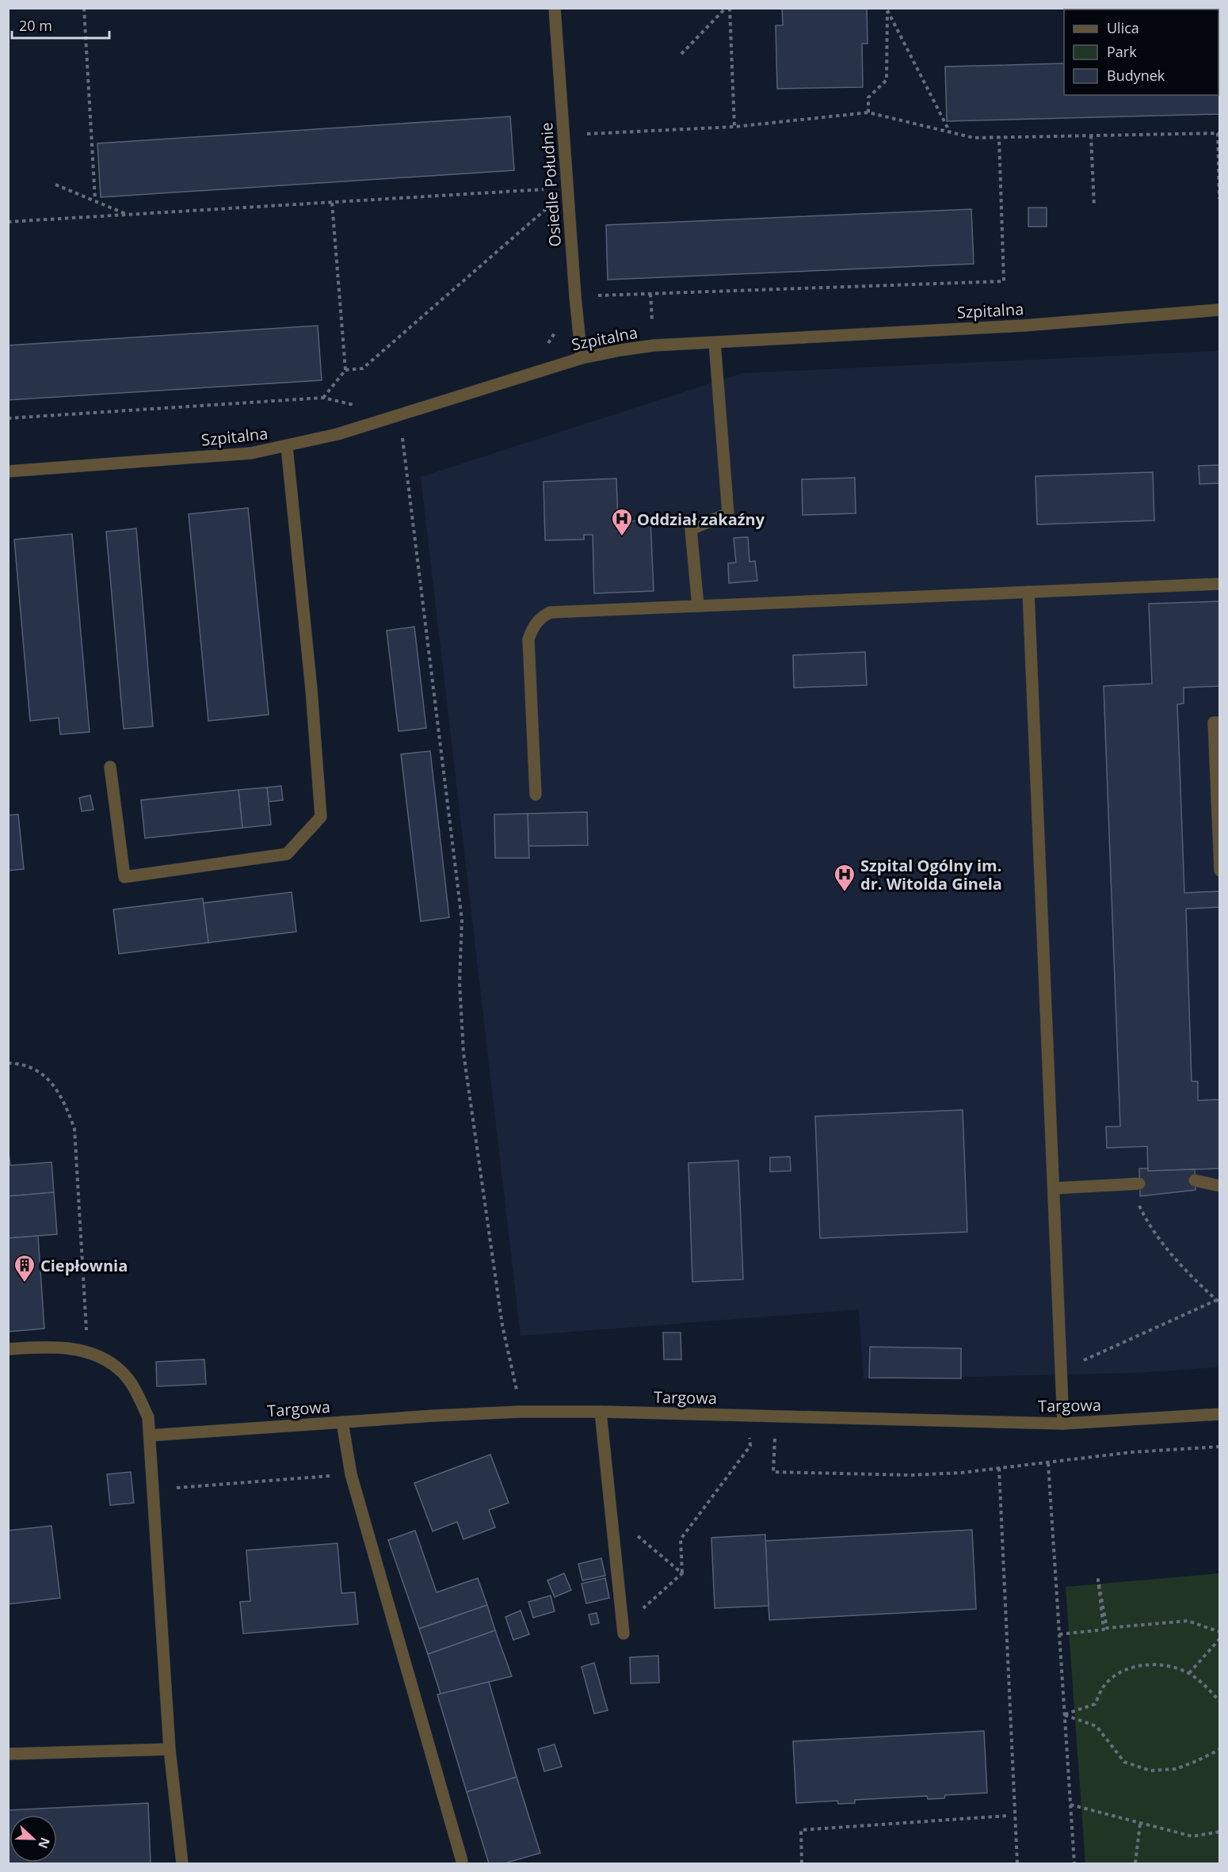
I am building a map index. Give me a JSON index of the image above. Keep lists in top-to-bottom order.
{
  "streets": {
    "street": ["Osiedle Południe", "Szpitalna", "Targowa"]
  },
  "crossings": [
    ["Osiedle Południe", "Szpitalna"]
  ],
  "places": {
    "hospital": ["Oddział zakaźny", "Szpital Ogólny im. dr. Witolda Ginela"],
    "building": ["Ciepłownia"]
  },
  "legend": ["Ulica", "Park", "Budynek"],
  "scale_bar": "20 m",
  "north": "right"
}
